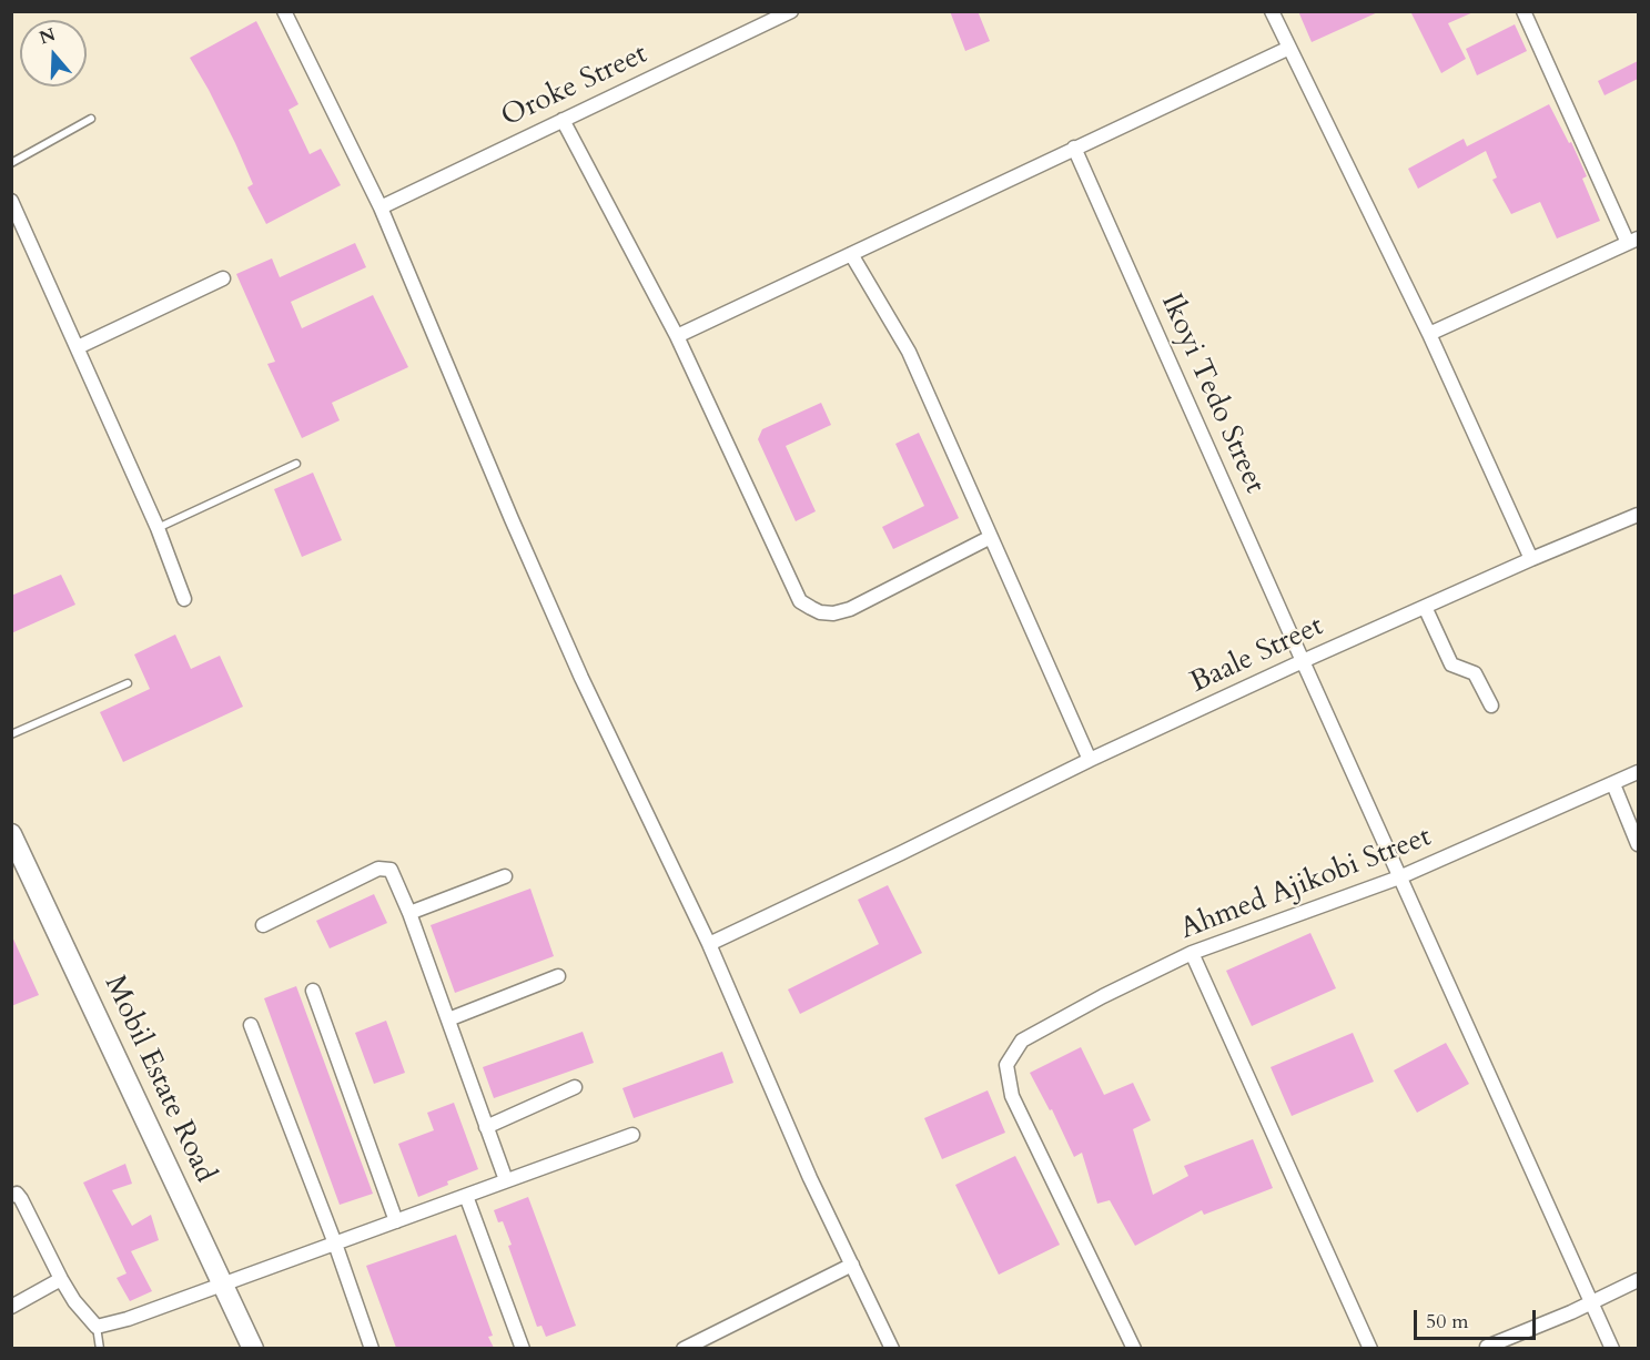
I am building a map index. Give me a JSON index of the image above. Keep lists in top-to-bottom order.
{
  "streets": {
    "main road": ["Mobil Estate Road"],
    "street": [
      "Oroke Street",
      "Ikoyi Tedo Street",
      "Baale Street",
      "Ahmed Ajikobi Street"
    ]
  },
  "crossings": [
    ["Ikoyi Tedo Street", "Baale Street"],
    ["Ikoyi Tedo Street", "Ahmed Ajikobi Street"]
  ],
  "scale_bar": "50 m",
  "north": "top"
}
